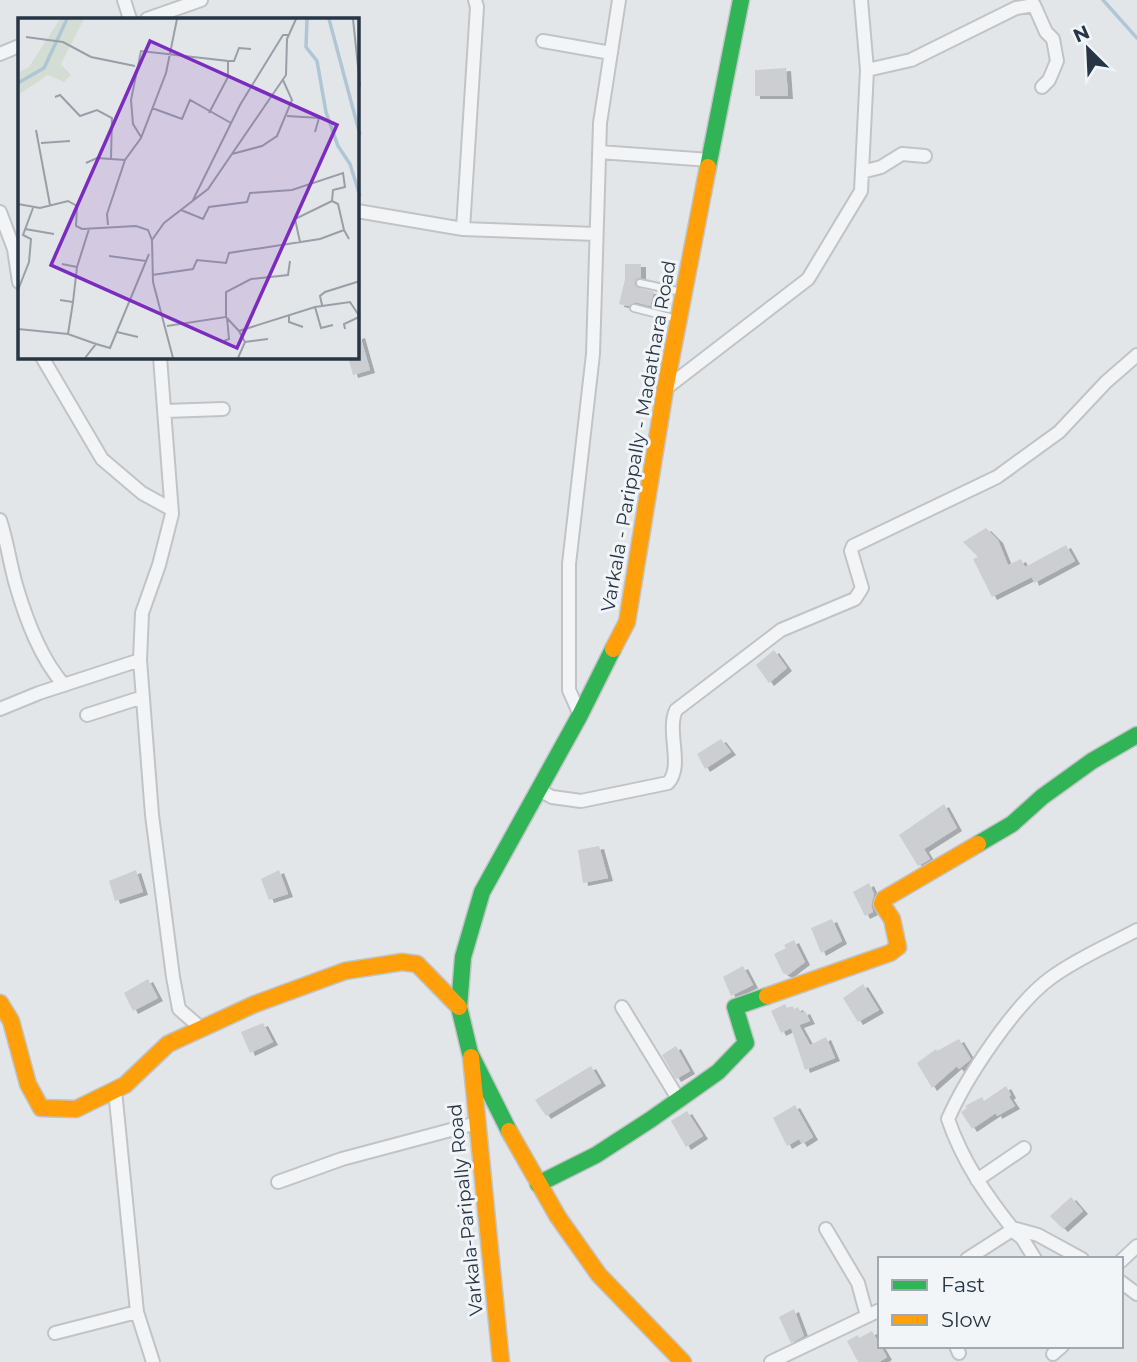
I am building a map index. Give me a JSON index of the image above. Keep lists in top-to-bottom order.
{
  "streets": {
    "main road": ["Varkala - Parippally - Madathara Road", "Varkala-Paripally Road"]
  },
  "crossings": [
    ["Varkala - Parippally - Madathara Road", "Varkala-Paripally Road"]
  ],
  "legend": ["Fast", "Slow"],
  "north": "top left"
}
